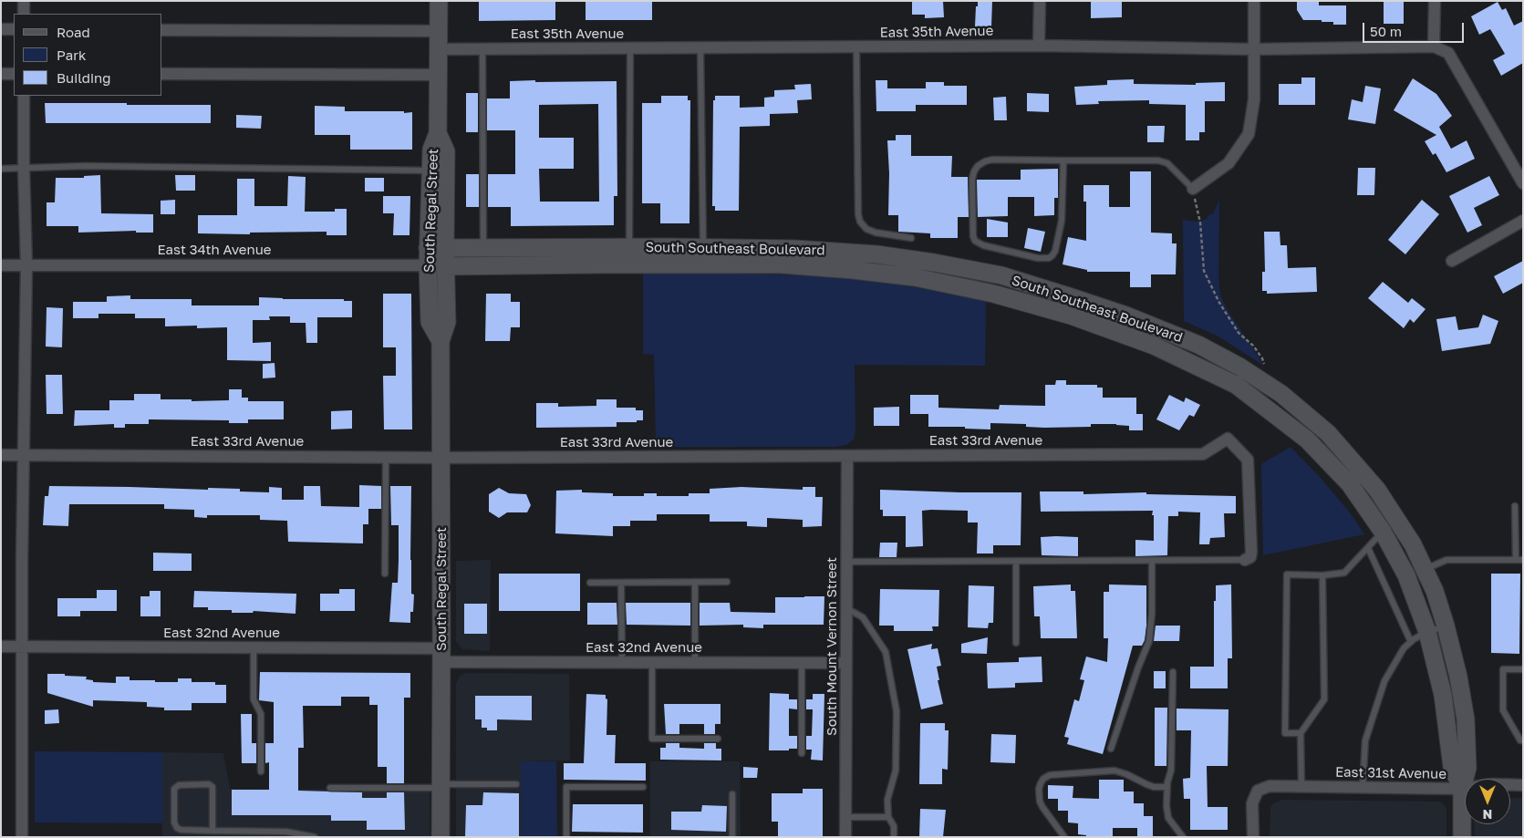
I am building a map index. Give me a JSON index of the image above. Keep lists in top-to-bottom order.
{
  "streets": {
    "main road": ["South Regal Street", "South Southeast Boulevard"],
    "street": [
      "East 35th Avenue",
      "East 34th Avenue",
      "East 33rd Avenue",
      "East 32nd Avenue",
      "South Mount Vernon Street",
      "East 31st Avenue"
    ]
  },
  "crossings": [
    ["East 35th Avenue", "South Regal Street"],
    ["South Regal Street", "South Southeast Boulevard"],
    ["South Regal Street", "East 34th Avenue"],
    ["South Regal Street", "East 33rd Avenue"],
    ["South Regal Street", "East 32nd Avenue"],
    ["South Southeast Boulevard", "East 34th Avenue"],
    ["South Southeast Boulevard", "East 31st Avenue"],
    ["East 33rd Avenue", "South Mount Vernon Street"],
    ["East 32nd Avenue", "South Mount Vernon Street"]
  ],
  "legend": ["Road", "Park", "Building"],
  "scale_bar": "50 m",
  "north": "bottom"
}
